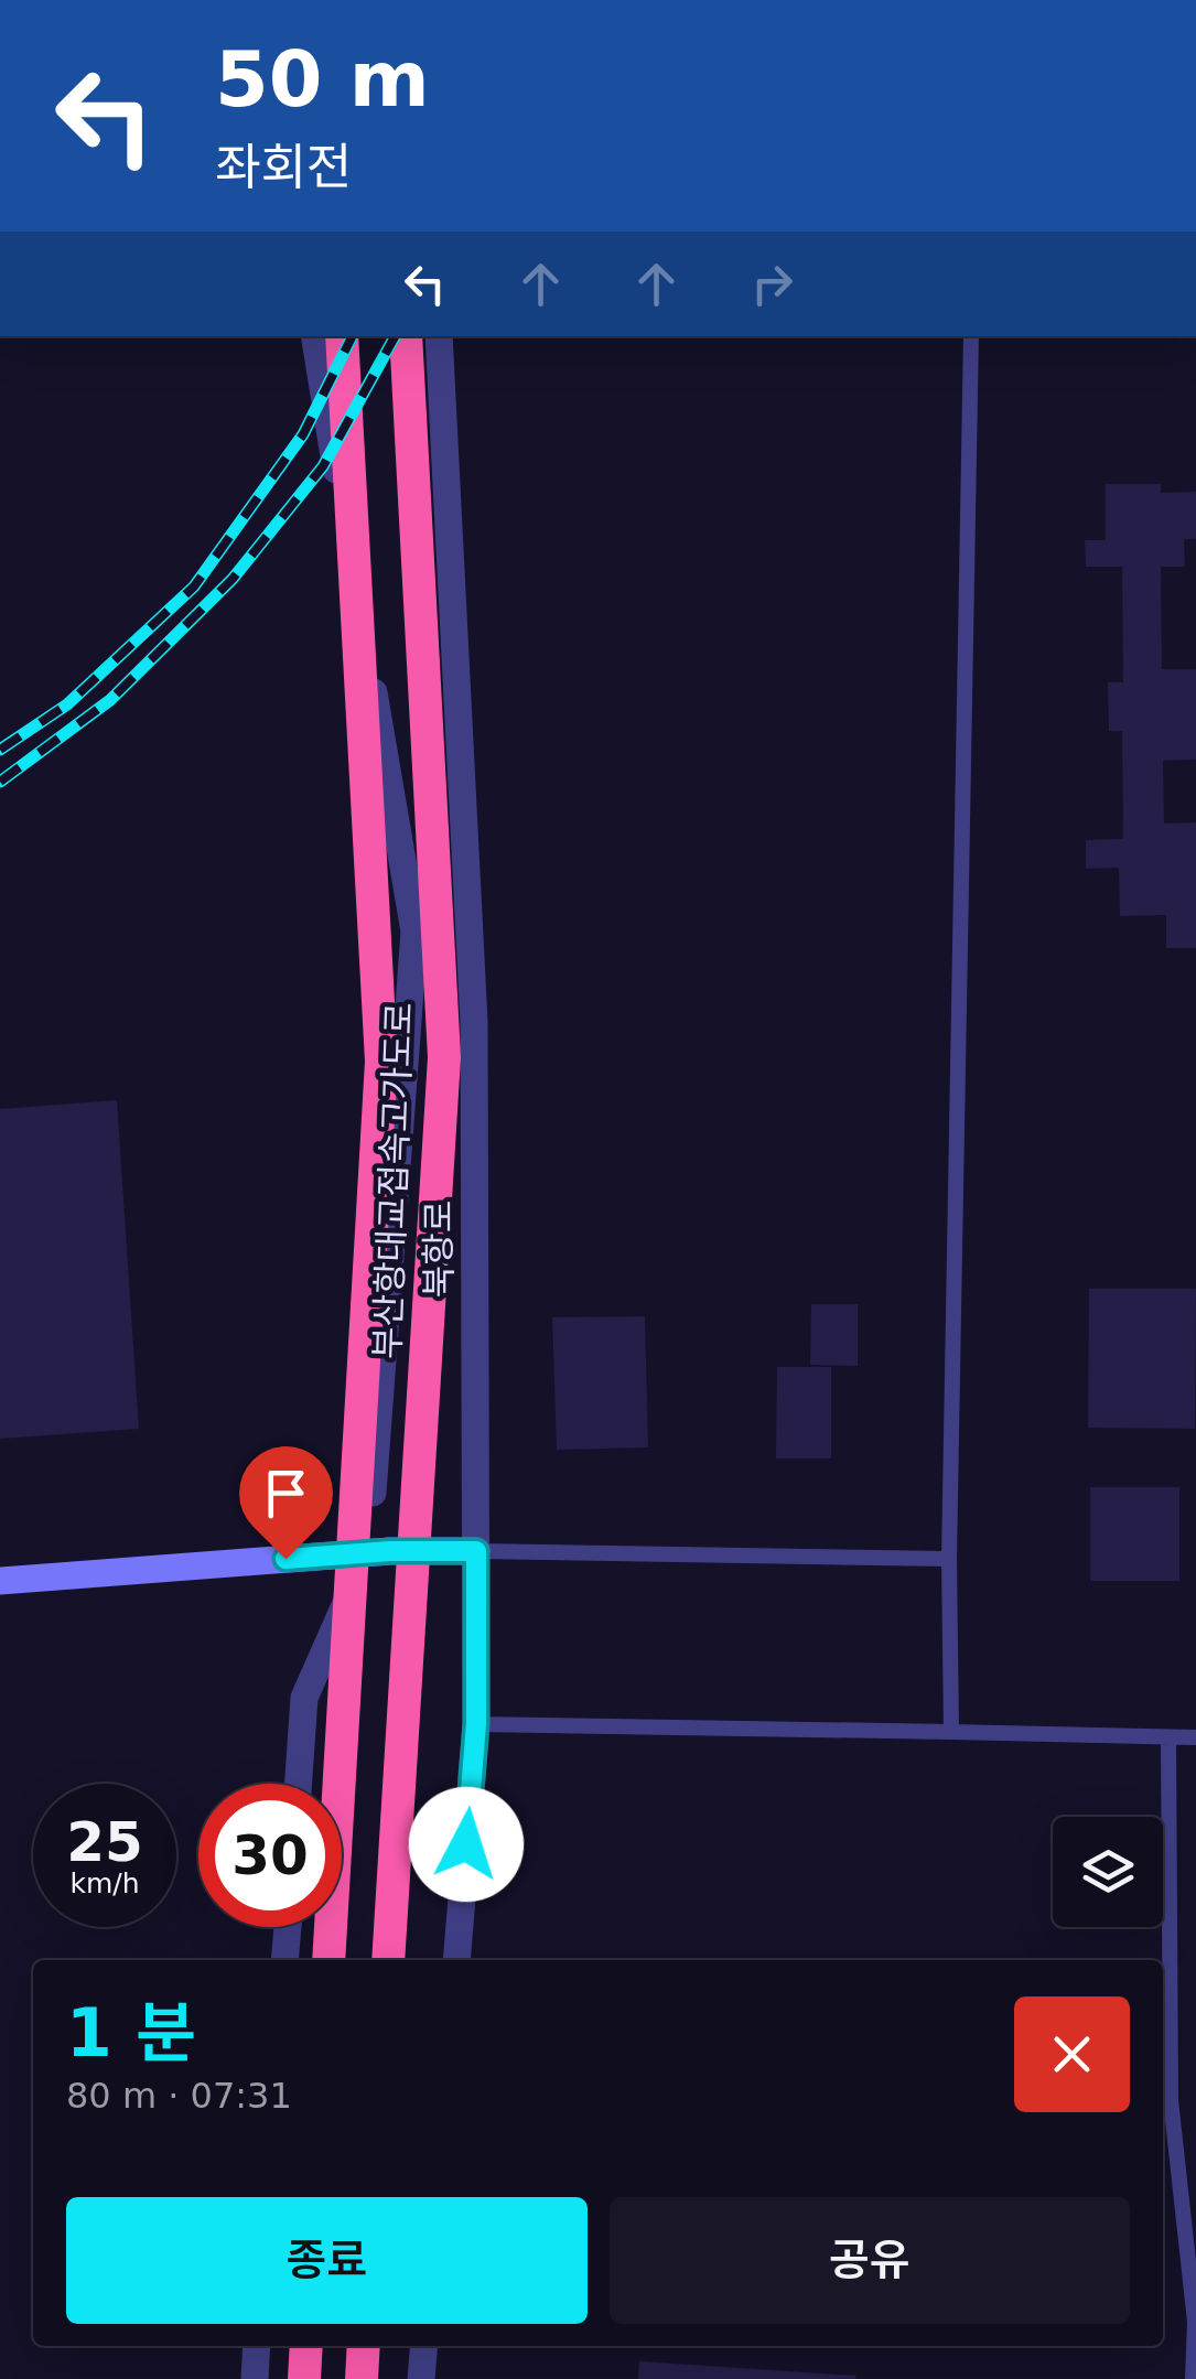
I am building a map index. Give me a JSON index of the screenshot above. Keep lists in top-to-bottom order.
{
  "streets": {
    "highway": ["부산항대교접속고가도로"],
    "street": ["북항로"]
  },
  "page": {
    "turn": ["50 m", "좌회전"],
    "speed": "25 km/h",
    "limit": "30",
    "heading": ["1 분", "80 m · 07:31"],
    "buttons": ["종료", "공유"]
  }
}
